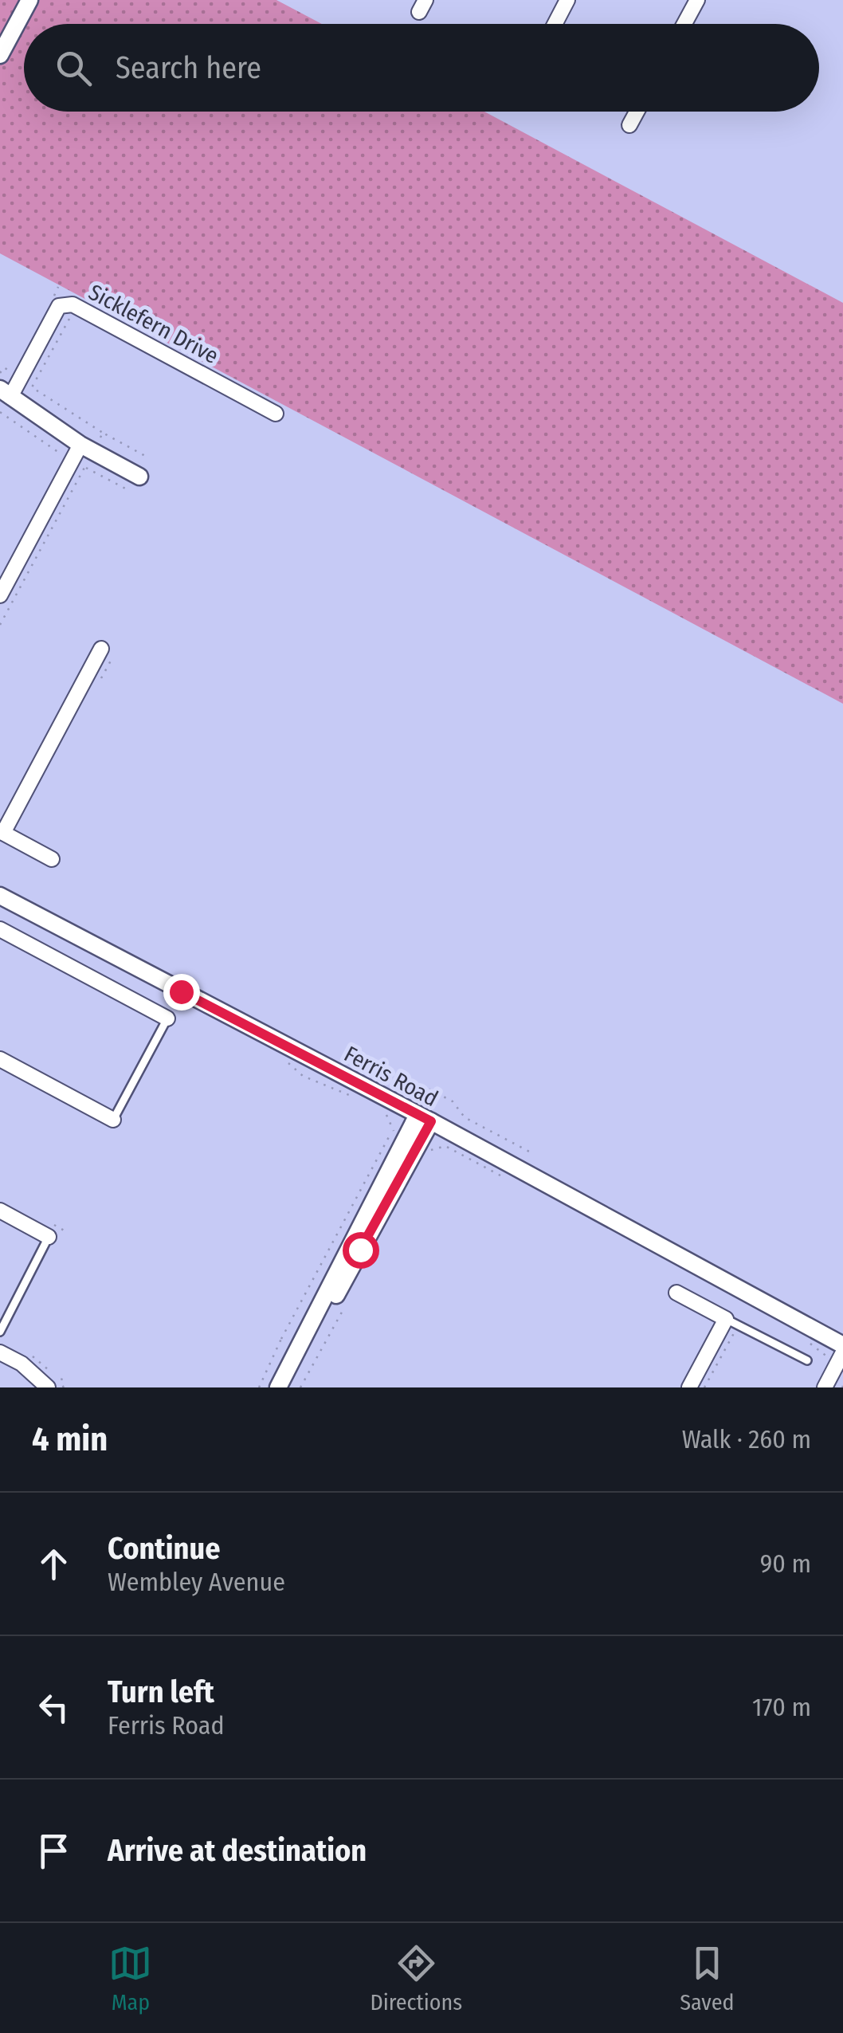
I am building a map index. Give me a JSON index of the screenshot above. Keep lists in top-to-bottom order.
{
  "streets": {
    "street": ["Sicklefern Drive", "Ferris Road"]
  },
  "page": {
    "search": "Search here",
    "heading": ["4 min", "Walk · 260 m"],
    "list": [
      ["Continue", "Wembley Avenue", "90 m"],
      ["Turn left", "Ferris Road", "170 m"],
      "Arrive at destination"
    ],
    "nav": ["Map", "Directions", "Saved"]
  }
}
